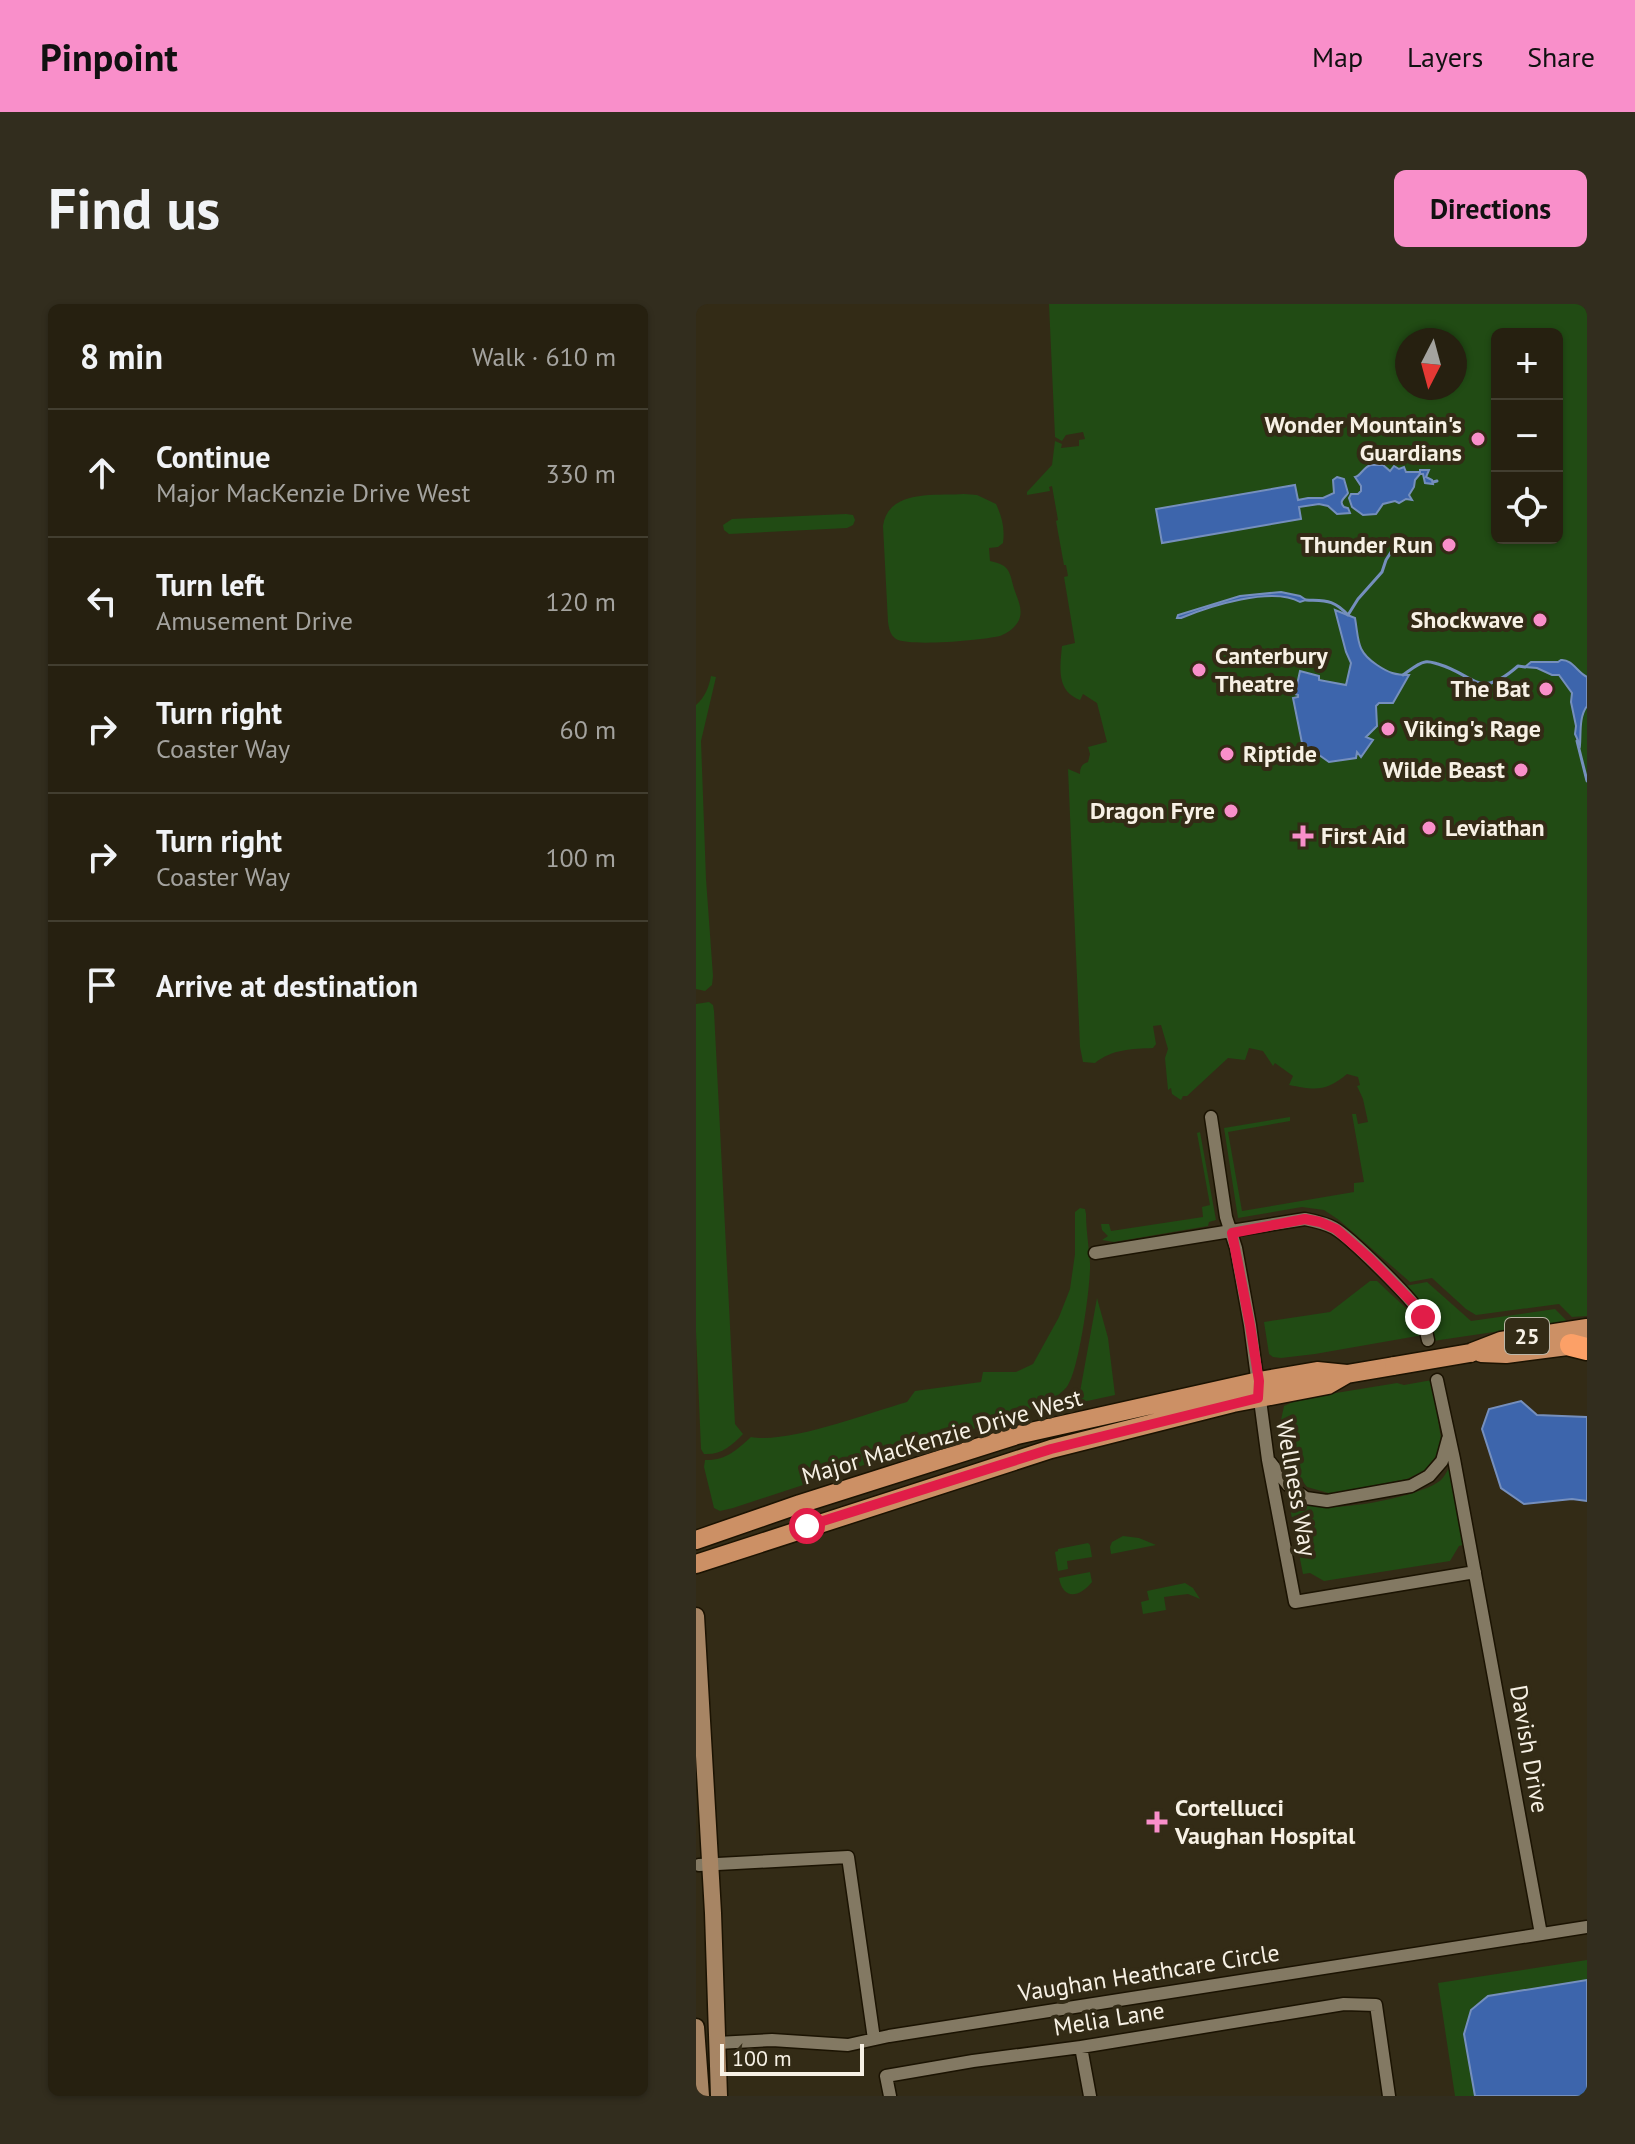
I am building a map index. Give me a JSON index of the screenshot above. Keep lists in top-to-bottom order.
{
  "streets": {
    "main road": ["25", "Major MacKenzie Drive West"],
    "street": [
      "Wellness Way",
      "Davish Drive",
      "Vaughan Heathcare Circle",
      "Melia Lane"
    ]
  },
  "crossings": [
    ["Major MacKenzie Drive West", "Wellness Way"],
    ["Wellness Way", "Davish Drive"],
    ["Davish Drive", "Vaughan Heathcare Circle"]
  ],
  "places": {
    "other": [
      "Wonder Mountain's Guardians",
      "Thunder Run",
      "Shockwave",
      "Canterbury Theatre",
      "The Bat",
      "Viking's Rage",
      "Riptide",
      "Wilde Beast",
      "Dragon Fyre",
      "Leviathan"
    ],
    "health": ["First Aid", "Cortellucci Vaughan Hospital"]
  },
  "scale_bar": "100 m",
  "north": "bottom",
  "page": {
    "header": "Pinpoint",
    "nav": ["Map", "Layers", "Share"],
    "buttons": "Directions",
    "title": "Find us",
    "heading": ["8 min", "Walk · 610 m"],
    "map_buttons": ["+", "−"],
    "list": [
      ["Continue", "Major MacKenzie Drive West", "330 m"],
      ["Turn left", "Amusement Drive", "120 m"],
      ["Turn right", "Coaster Way", "60 m"],
      ["Turn right", "Coaster Way", "100 m"],
      "Arrive at destination"
    ],
    "scale": "100 m"
  }
}
